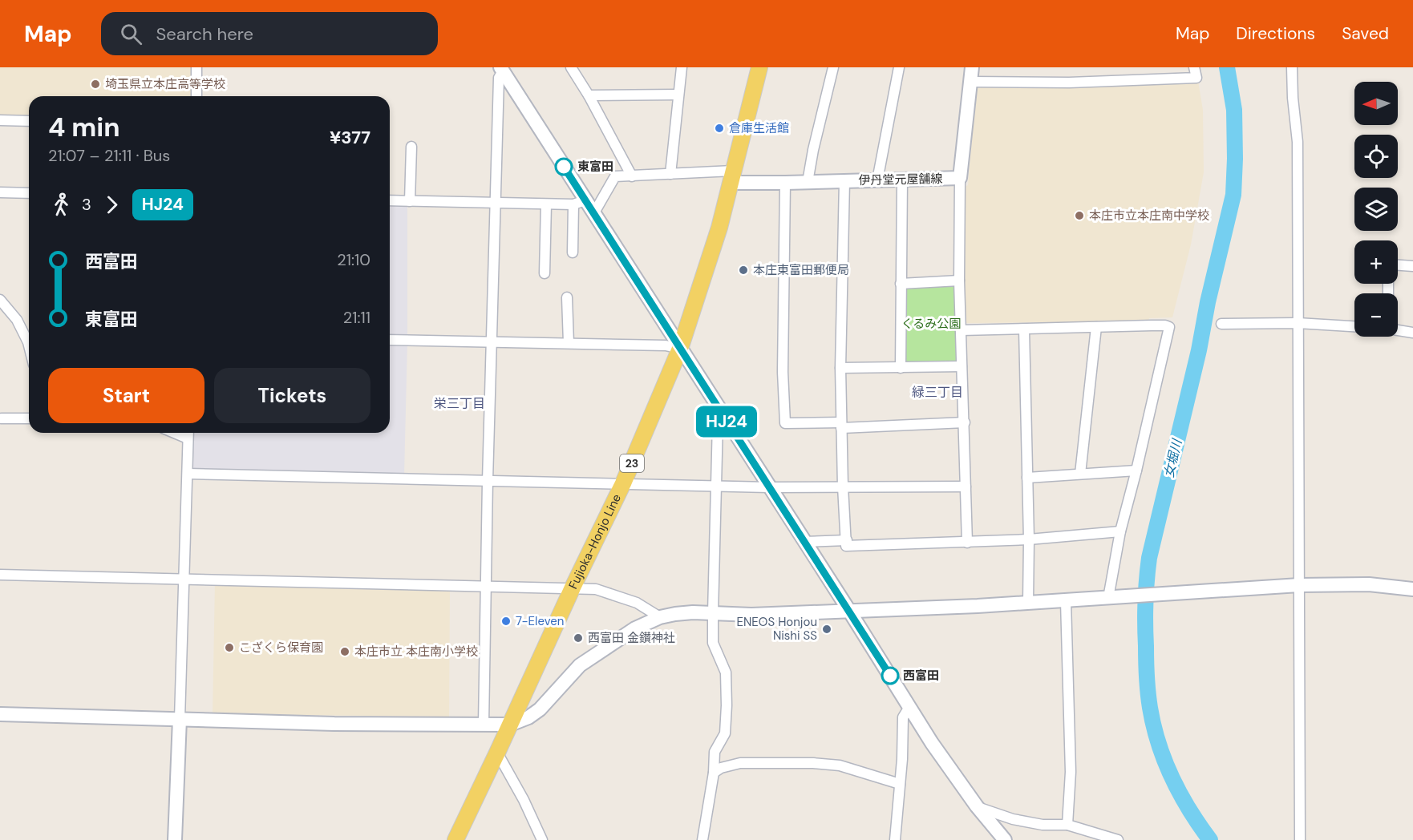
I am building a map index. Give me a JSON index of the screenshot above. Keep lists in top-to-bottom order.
{
  "streets": {
    "main road": ["23", "Fujioka-Honjo Line"],
    "street": ["伊丹堂元屋舗線"]
  },
  "crossings": [
    ["伊丹堂元屋舗線", "Fujioka-Honjo Line"]
  ],
  "districts": ["緑三丁目", "栄三丁目"],
  "water": ["女堀川"],
  "parks": ["くるみ公園"],
  "places": [
    "埼玉県立本庄高等学校",
    "倉庫生活館",
    "東富田",
    "本庄市立本庄南中学校",
    "本庄東富田郵便局",
    "7-Eleven",
    "ENEOS Honjou Nishi SS",
    "西富田 金鑚神社",
    "こざくら保育園",
    "本庄市立 本庄南小学校",
    "西富田"
  ],
  "lines": ["bus line HJ24"],
  "north": "left",
  "page": {
    "header": "Map",
    "search": "Search here",
    "nav": ["Map", "Directions", "Saved"],
    "on_map": "HJ24",
    "map_buttons": ["+", "−"],
    "heading": ["4 min", "21:07 – 21:11 · Bus", "¥377"],
    "legs": ["3", "HJ24"],
    "list": [
      {
        "name": "西富田",
        "value": "21:10"
      },
      {
        "name": "東富田",
        "value": "21:11"
      }
    ],
    "buttons": ["Start", "Tickets"]
  }
}
